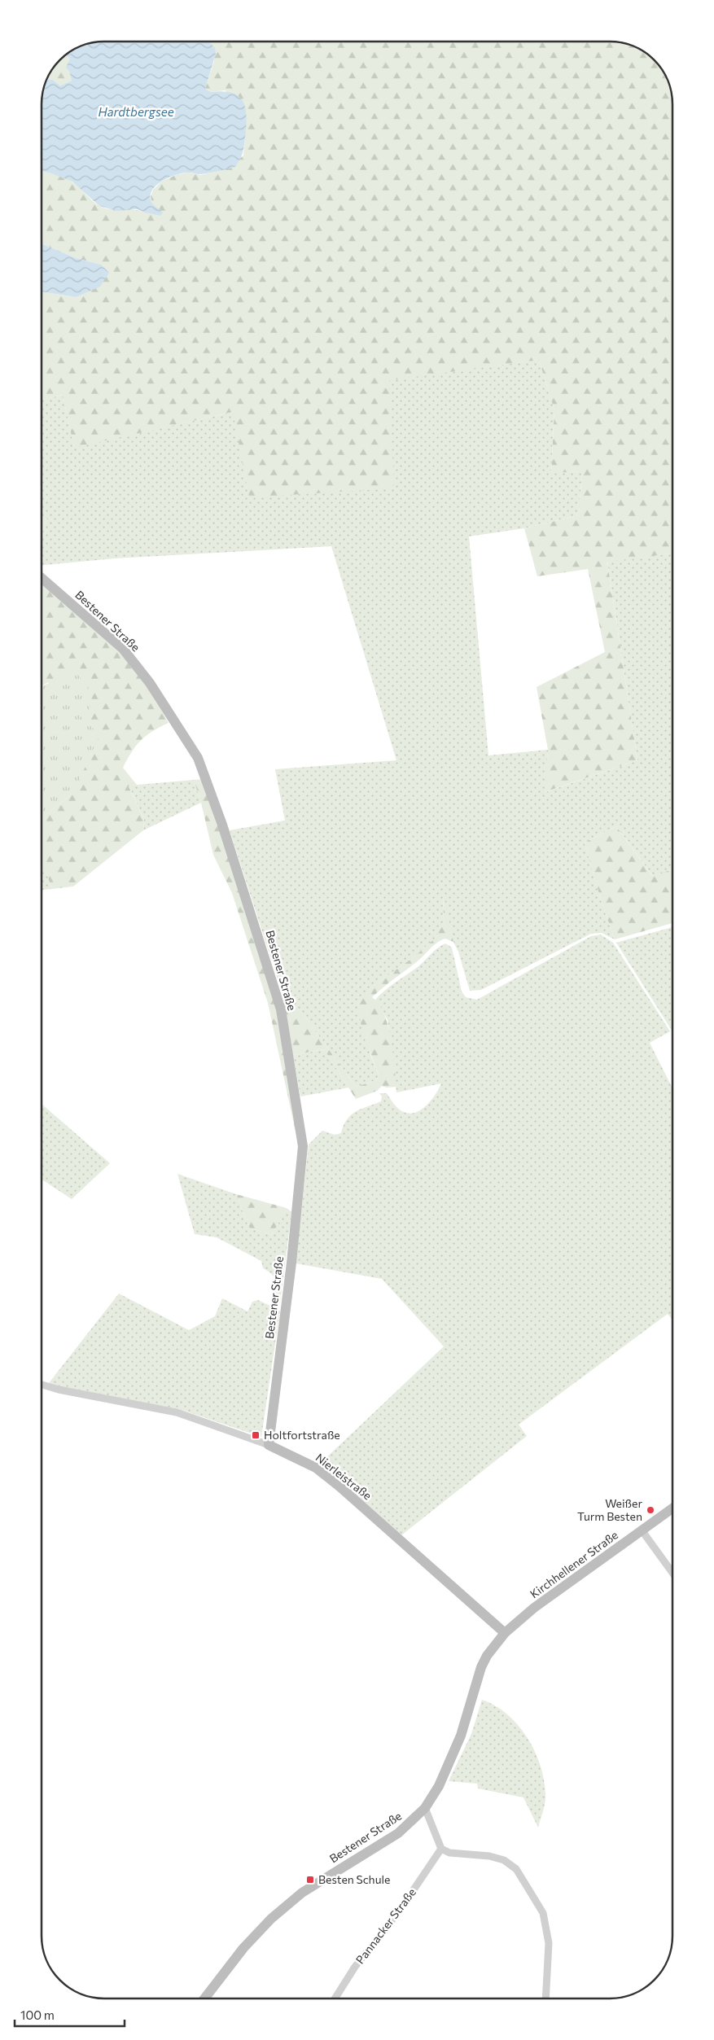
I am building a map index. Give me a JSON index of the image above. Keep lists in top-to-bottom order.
{
  "streets": {
    "street": [
      "Bestener Straße",
      "Nierleistraße",
      "Kirchhellener Straße",
      "Pannacker Straße"
    ]
  },
  "crossings": [
    ["Bestener Straße", "Nierleistraße"],
    ["Bestener Straße", "Kirchhellener Straße"],
    ["Nierleistraße", "Kirchhellener Straße"]
  ],
  "water": ["Hardtbergsee"],
  "places": {
    "transit": ["Holtfortstraße", "Besten Schule"],
    "other": ["Weißer Turm Besten"]
  },
  "scale_bar": "100 m"
}
